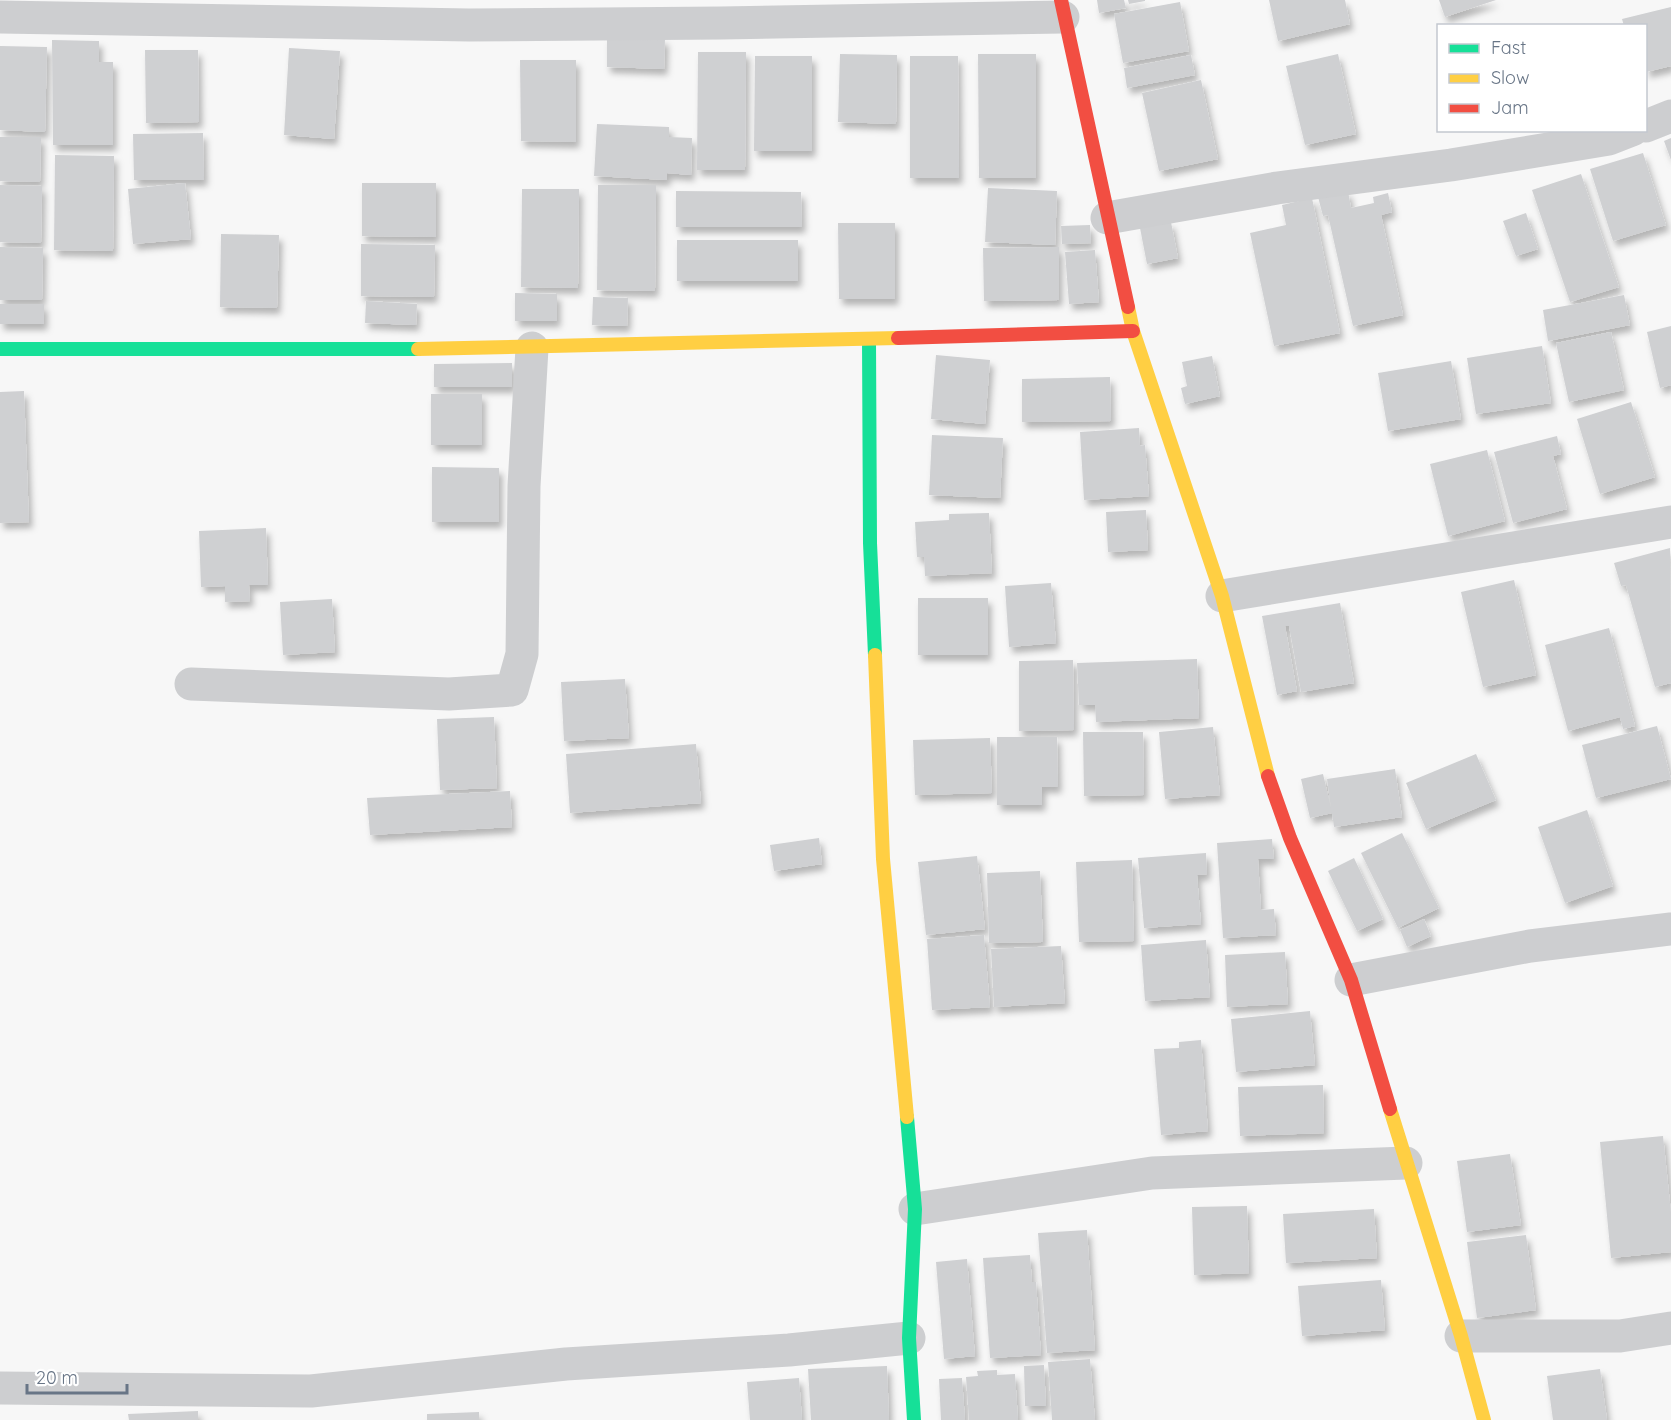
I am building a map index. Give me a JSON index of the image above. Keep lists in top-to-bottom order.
{
  "legend": ["Fast", "Slow", "Jam"],
  "scale_bar": "20 m"
}
